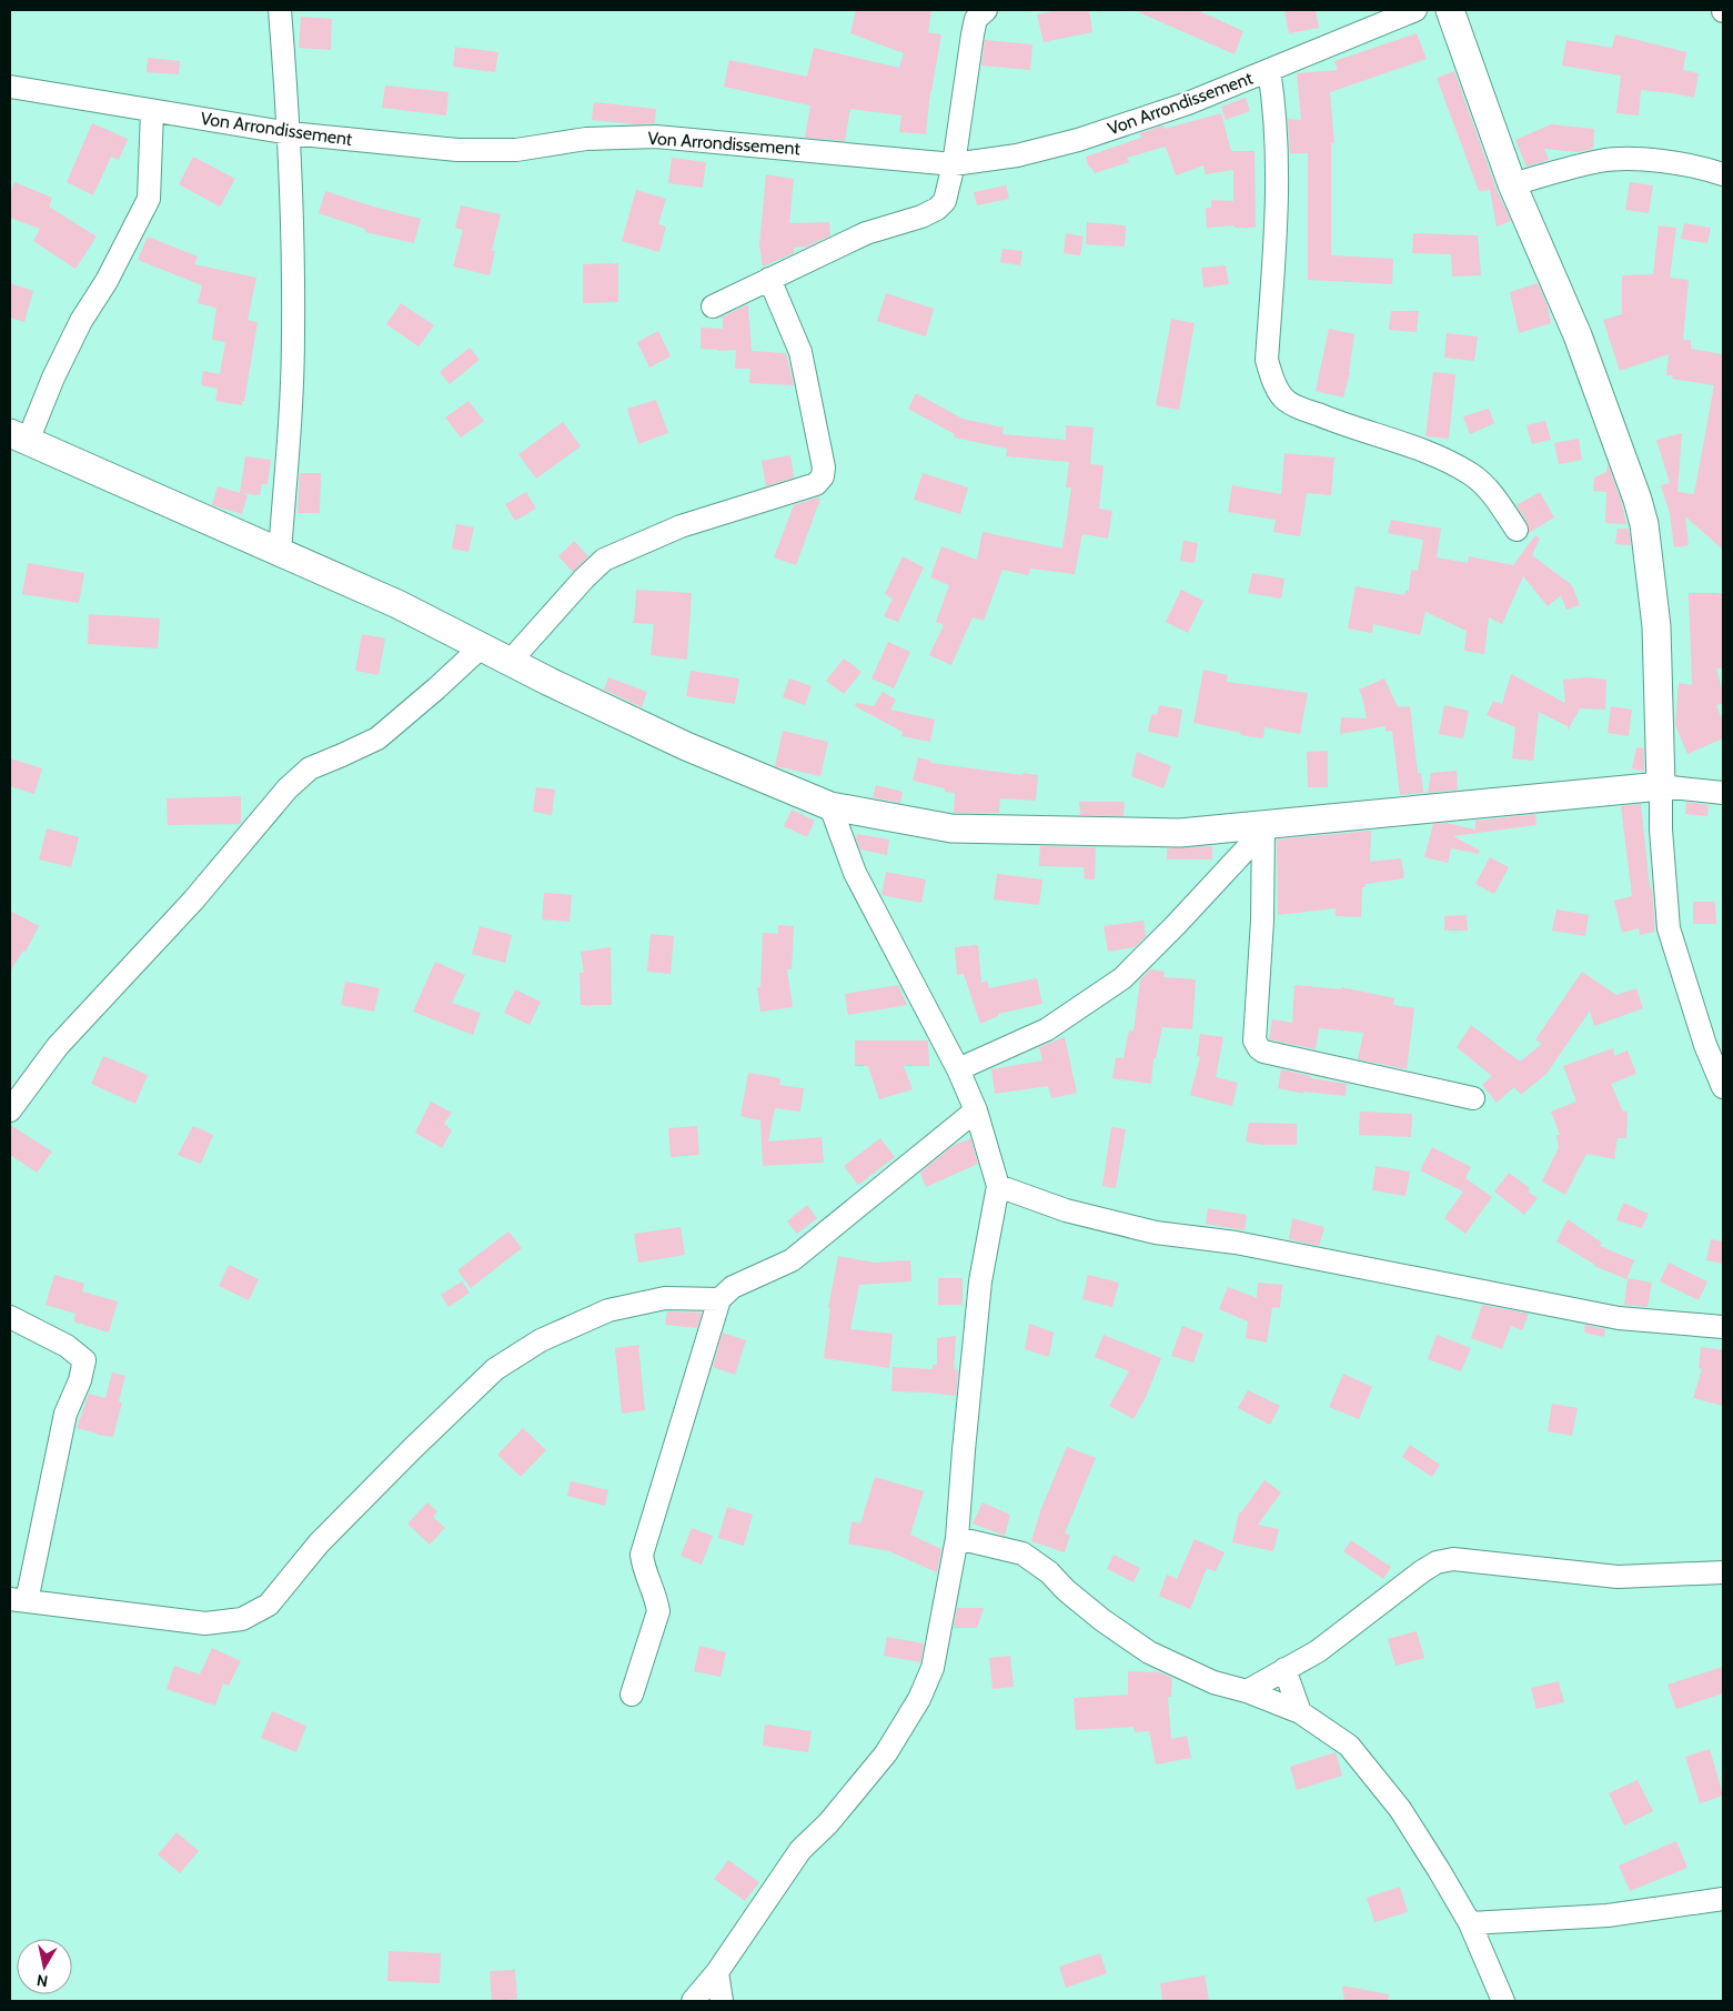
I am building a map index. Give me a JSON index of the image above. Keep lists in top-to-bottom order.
{
  "streets": {
    "street": ["Von Arrondissement"]
  },
  "north": "bottom"
}
